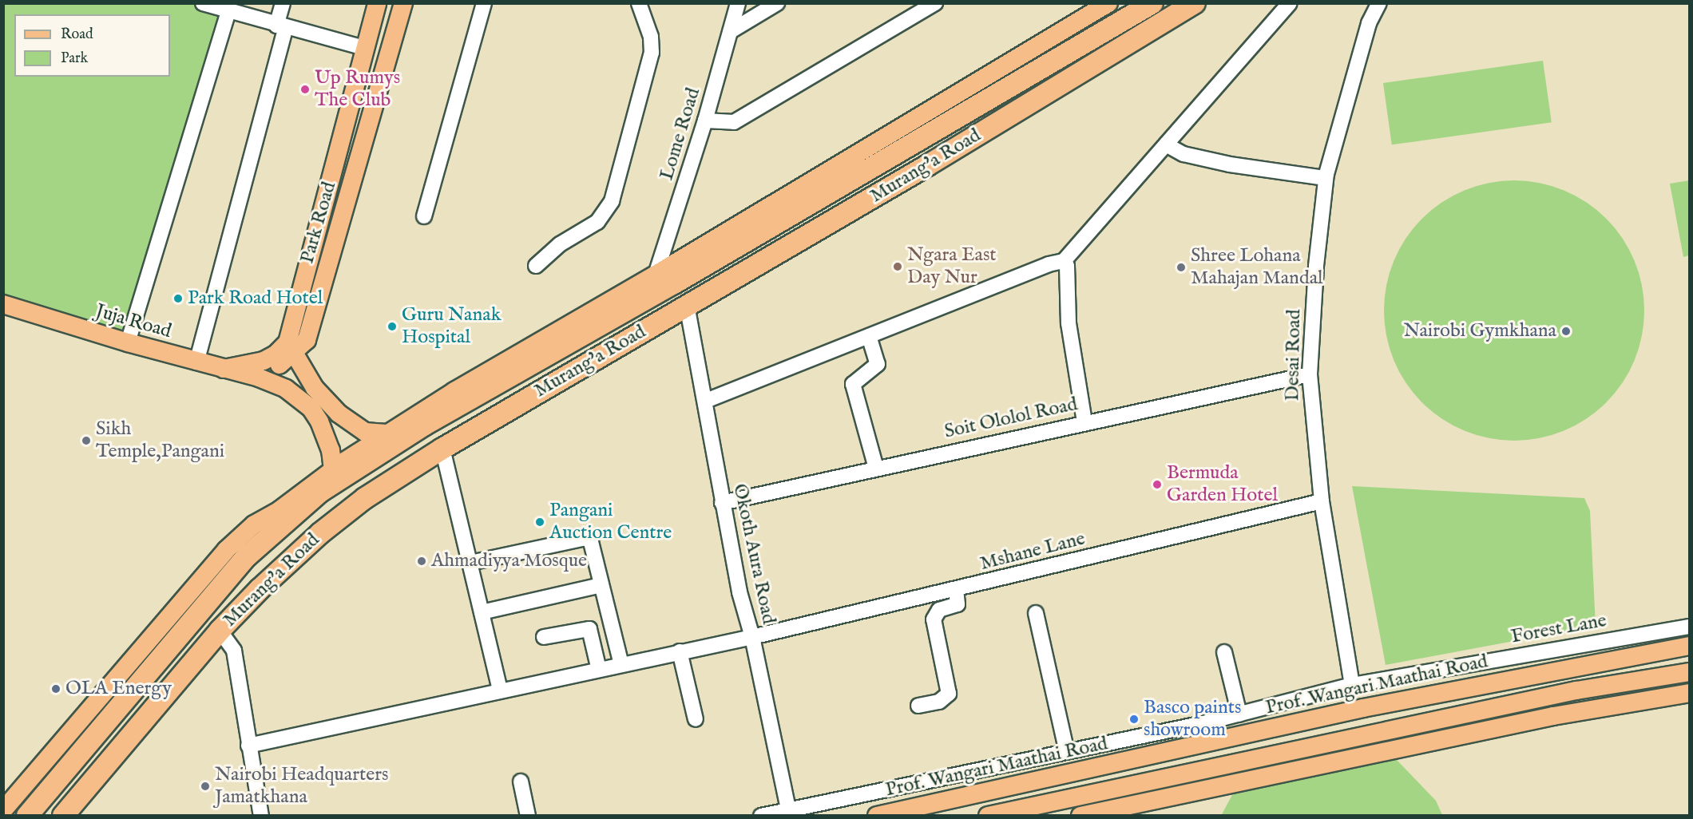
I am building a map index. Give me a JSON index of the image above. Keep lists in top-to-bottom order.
{
  "streets": {
    "highway": ["Murang'a Road"],
    "main road": ["Park Road", "Juja Road", "Prof. Wangari Maathai Road"],
    "street": [
      "Lome Road",
      "Desai Road",
      "Soit Ololol Road",
      "Mshane Lane",
      "Okoth Aura Road",
      "Forest Lane"
    ]
  },
  "crossings": [
    ["Lome Road", "Murang'a Road"],
    ["Murang'a Road", "Juja Road"],
    ["Murang'a Road", "Okoth Aura Road"],
    ["Desai Road", "Soit Ololol Road"],
    ["Desai Road", "Mshane Lane"],
    ["Desai Road", "Forest Lane"],
    ["Soit Ololol Road", "Okoth Aura Road"],
    ["Mshane Lane", "Okoth Aura Road"],
    ["Okoth Aura Road", "Forest Lane"]
  ],
  "places": [
    "Up Rumys The Club",
    "Ngara East Day Nur",
    "Shree Lohana Mahajan Mandal",
    "Park Road Hotel",
    "Guru Nanak Hospital",
    "Nairobi Gymkhana",
    "Sikh Temple,Pangani",
    "Bermuda Garden Hotel",
    "Pangani Auction Centre",
    "Ahmadiyya Mosque",
    "OLA Energy",
    "Basco paints showroom",
    "Nairobi Headquarters Jamatkhana"
  ],
  "legend": ["Road", "Park"]
}
